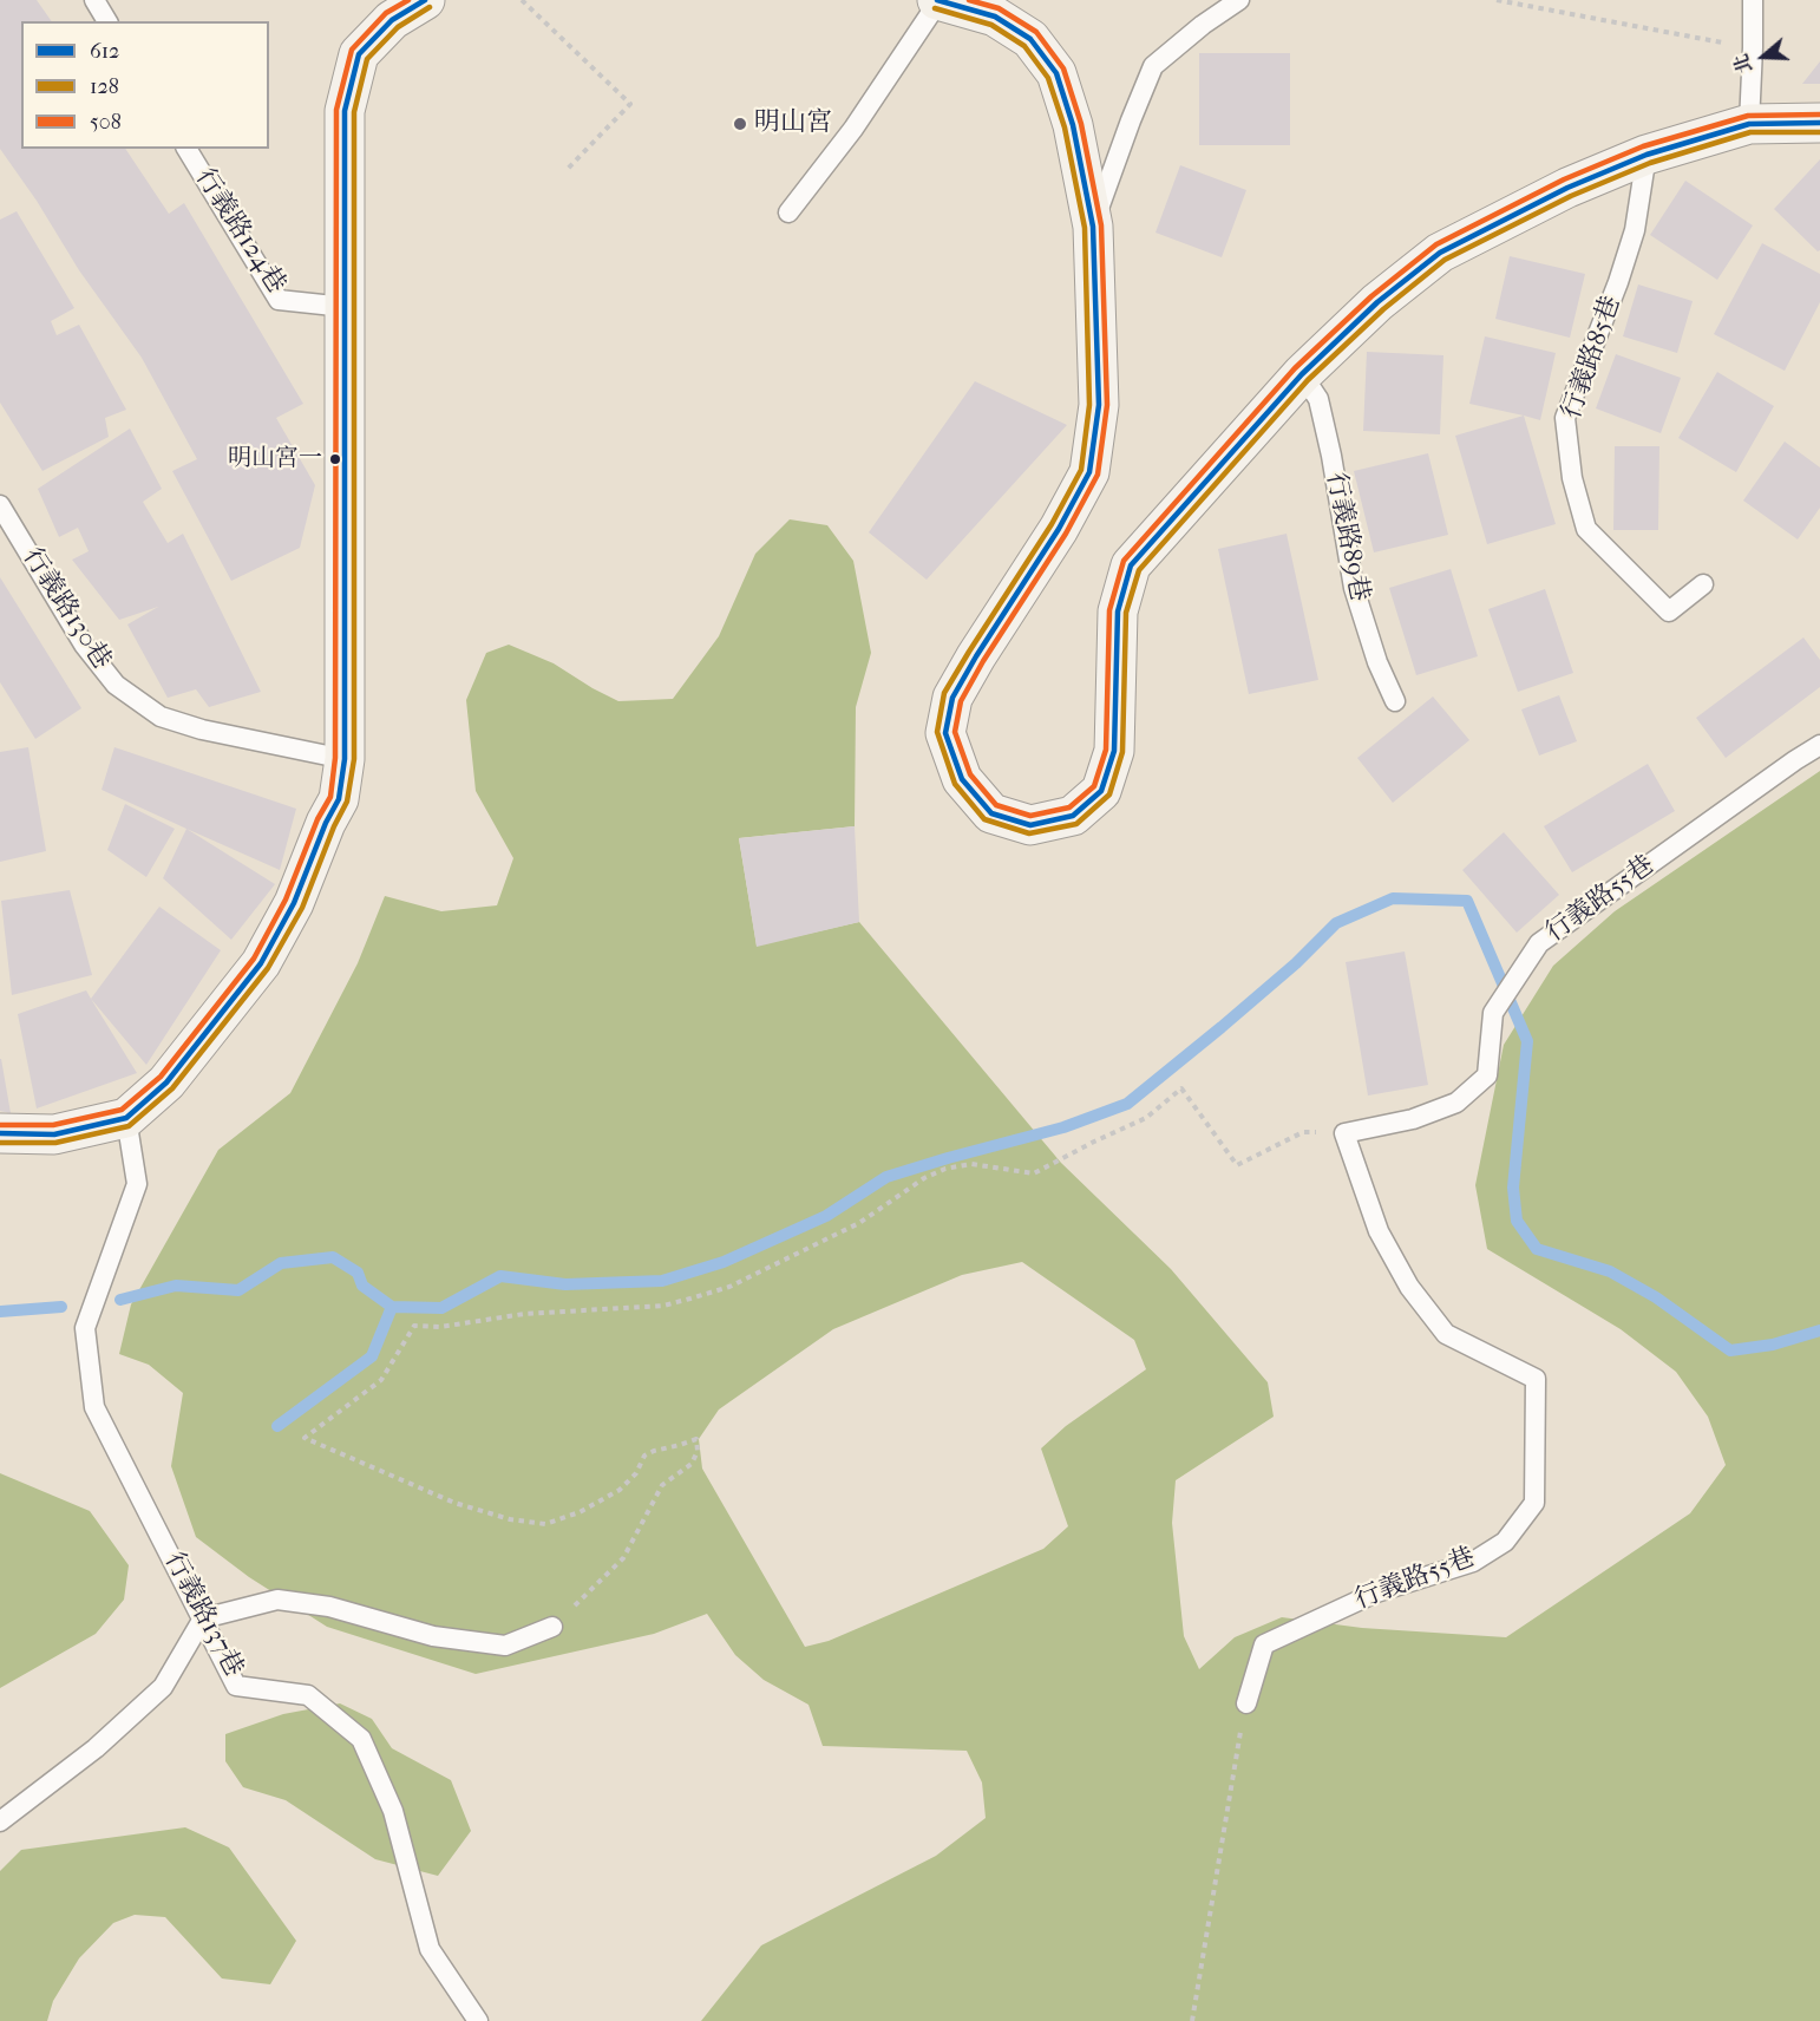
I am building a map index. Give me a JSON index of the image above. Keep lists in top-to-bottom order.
{
  "streets": {
    "lane": [
      "行義路124巷",
      "行義路85巷",
      "行義路89巷",
      "行義路130巷",
      "行義路55巷",
      "行義路137巷"
    ]
  },
  "places": ["明山宮", "明山宮一"],
  "lines": ["transit line 612", "transit line 508", "transit line 128"],
  "legend": ["612", "128", "508"],
  "north": "left"
}
